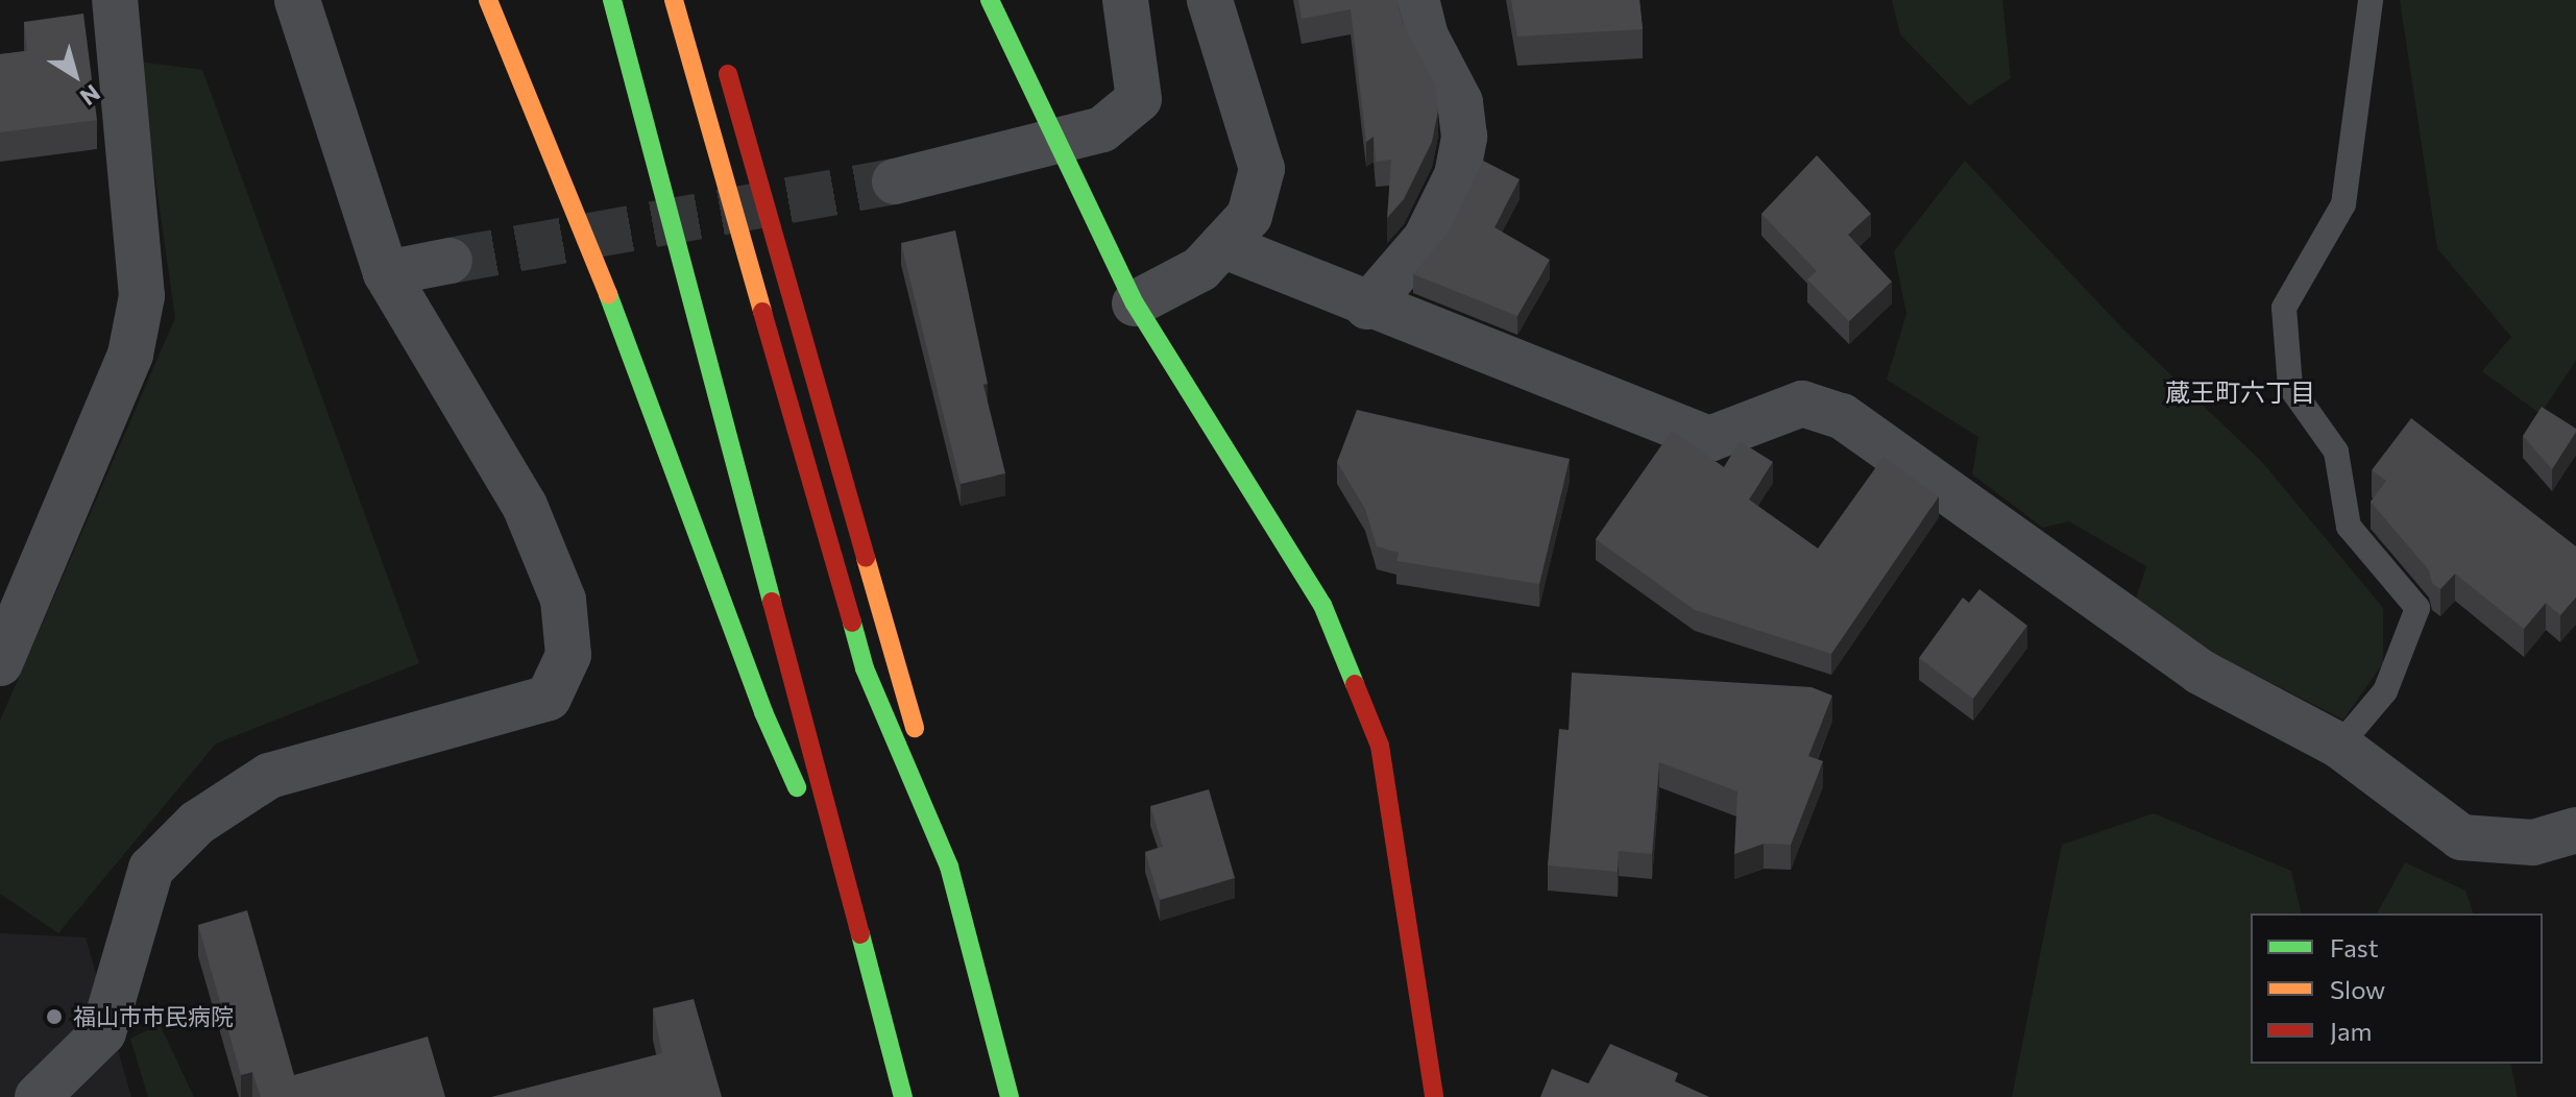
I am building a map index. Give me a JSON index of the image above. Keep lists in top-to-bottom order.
{
  "districts": ["蔵王町六丁目"],
  "places": ["福山市市民病院"],
  "legend": ["Fast", "Slow", "Jam"],
  "north": "bottom right"
}
